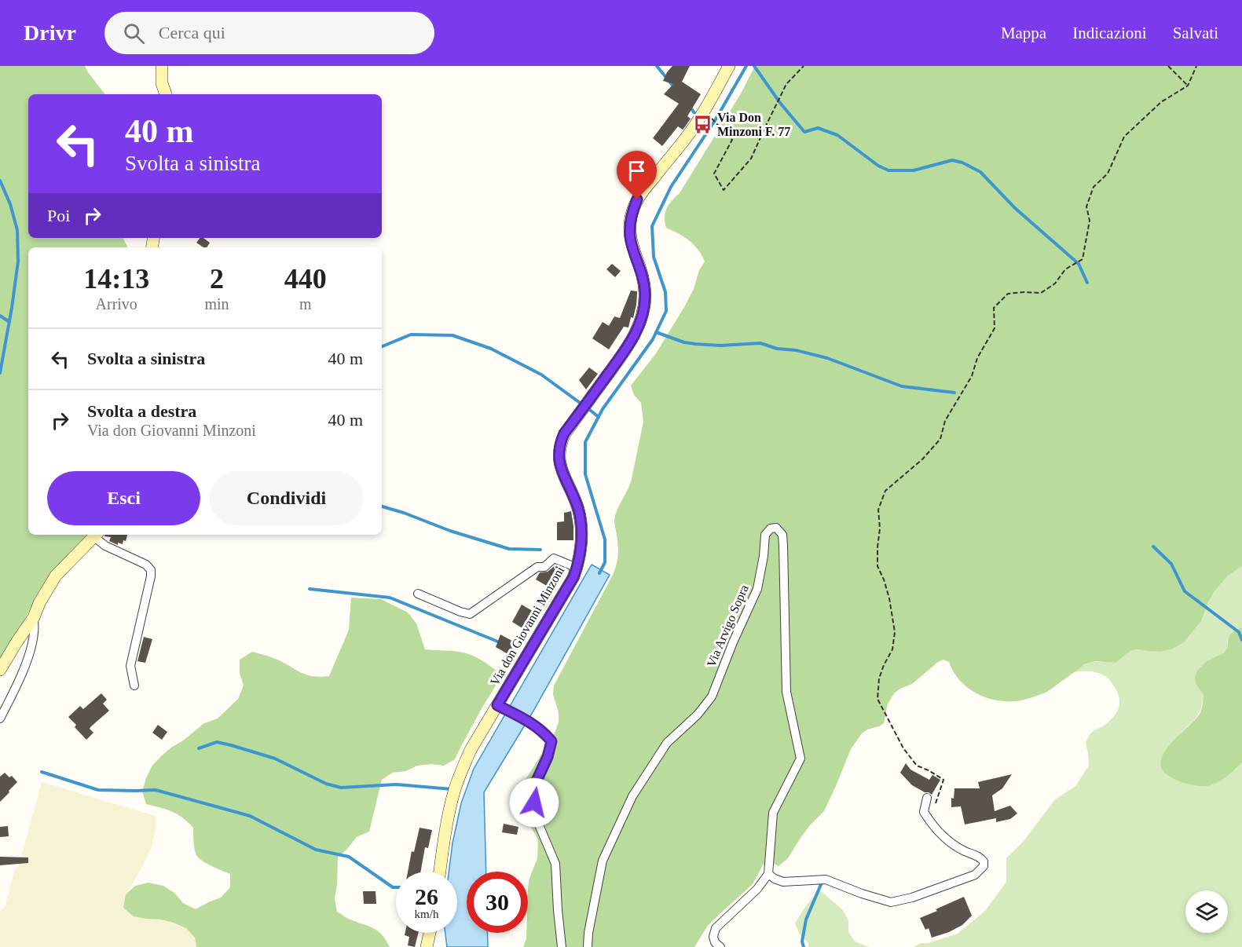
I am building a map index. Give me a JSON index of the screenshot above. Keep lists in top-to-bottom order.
{
  "streets": {
    "main road": ["Via don Giovanni Minzoni"],
    "street": ["Via Arvigo Sopra"]
  },
  "places": {
    "bus stop": ["Via Don Minzoni F. 77"]
  },
  "page": {
    "header": "Drivr",
    "search": "Cerca qui",
    "nav": ["Mappa", "Indicazioni", "Salvati"],
    "turn": ["40 m", "Svolta a sinistra"],
    "then": "Poi",
    "eta": [
      "14:13",
      "Arrivo",
      "2",
      "min",
      "440",
      "m"
    ],
    "list": [
      {
        "name": "Svolta a sinistra",
        "value": "40 m"
      },
      {
        "name": "Svolta a destra",
        "note": "Via don Giovanni Minzoni",
        "value": "40 m"
      }
    ],
    "buttons": ["Esci", "Condividi"],
    "speed": "26 km/h",
    "limit": "30"
  }
}
